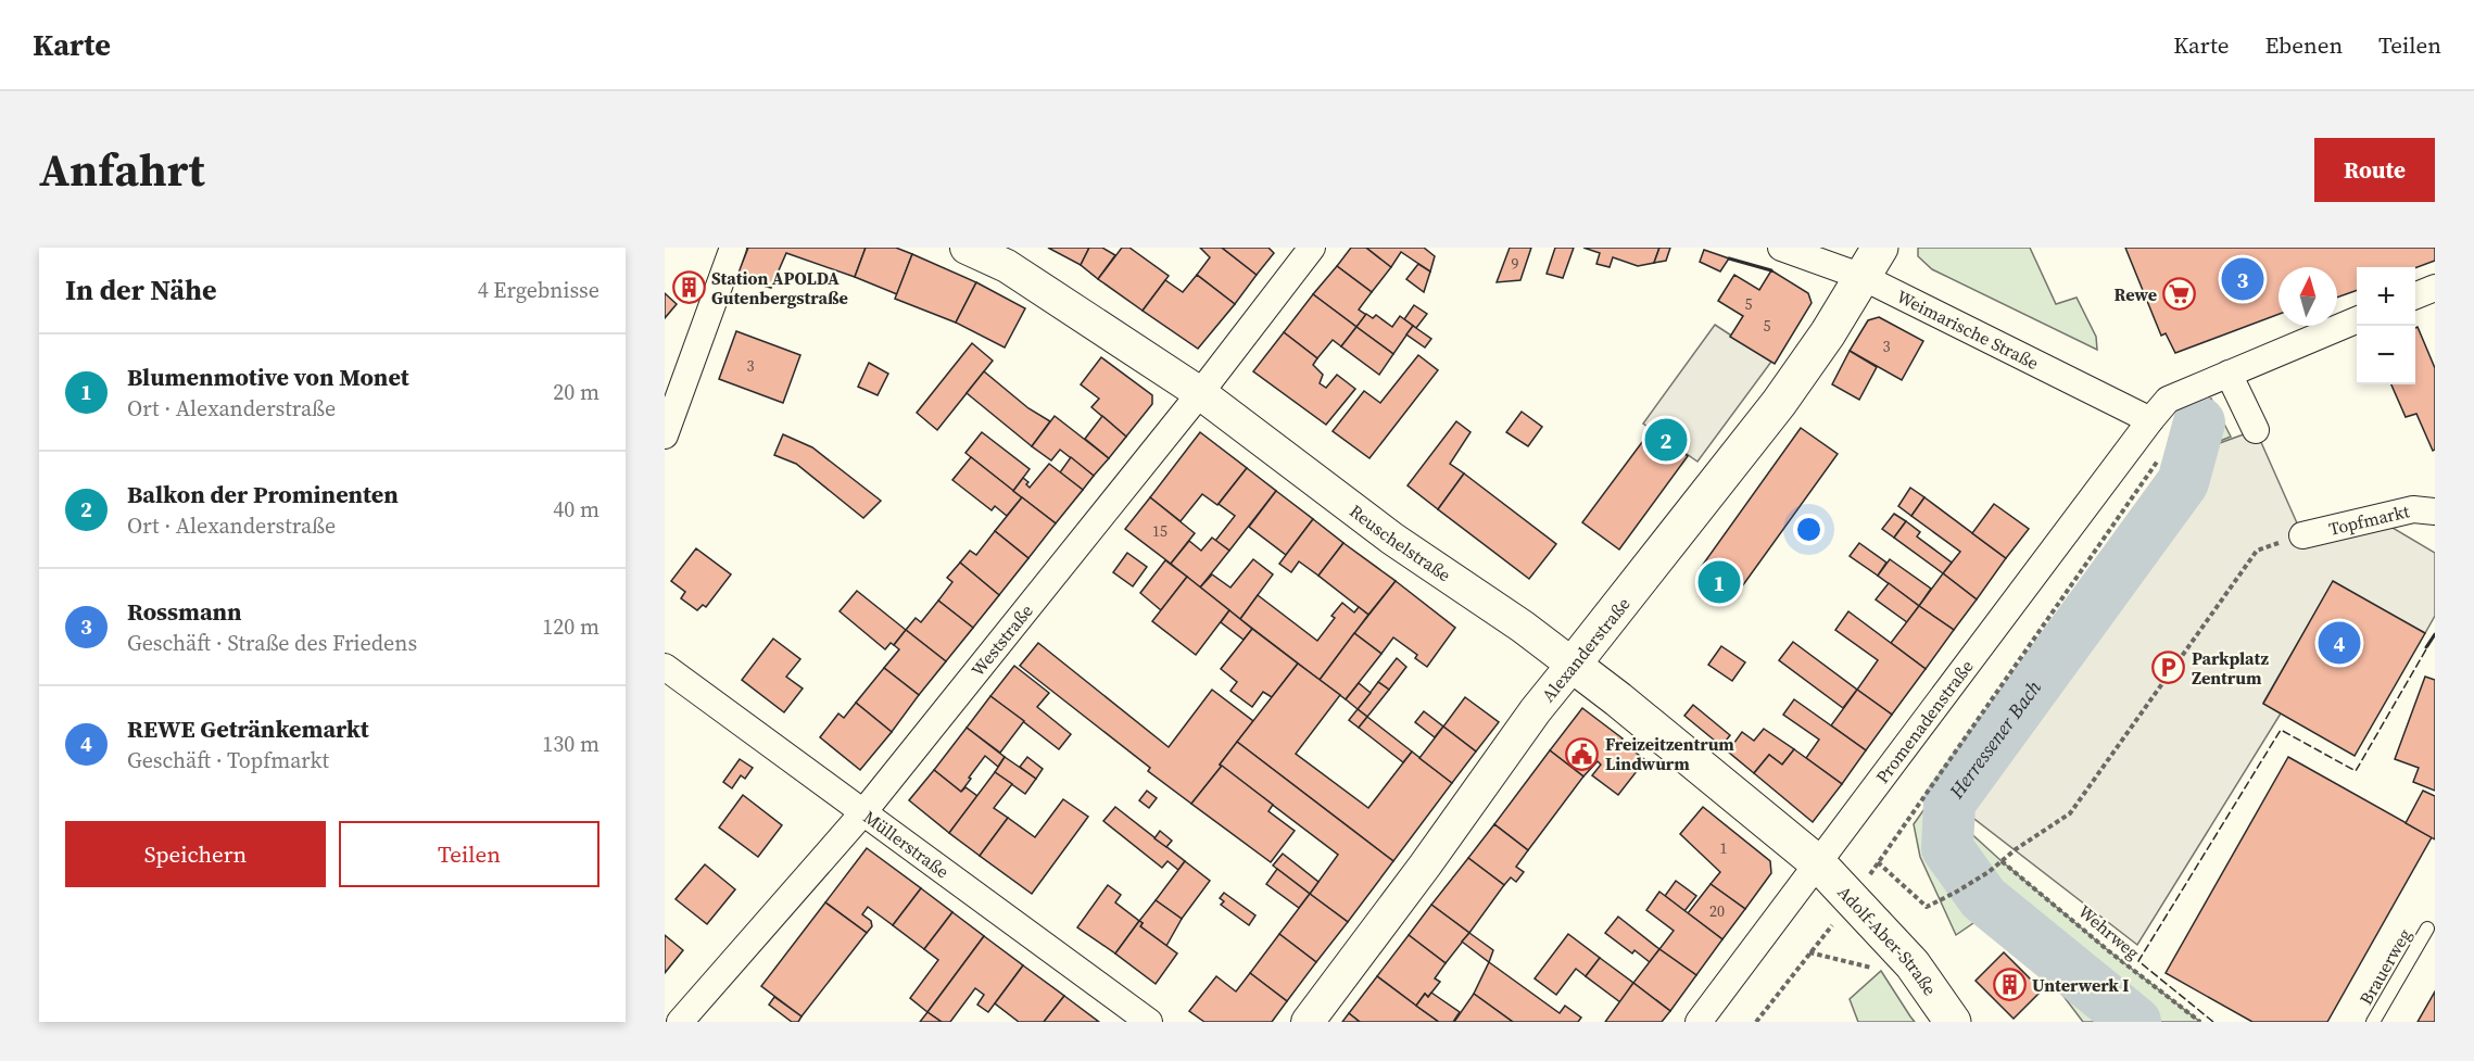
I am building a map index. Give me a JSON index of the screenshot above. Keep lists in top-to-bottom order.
{
  "streets": {
    "main road": ["Reuschelstraße", "Alexanderstraße", "Adolf-Aber-Straße"],
    "street": [
      "Weimarische Straße",
      "Topfmarkt",
      "Weststraße",
      "Promenadenstraße",
      "Müllerstraße"
    ],
    "lane": ["Brauerweg"],
    "path": ["Wehrweg"]
  },
  "crossings": [
    ["Weimarische Straße", "Alexanderstraße"],
    ["Weimarische Straße", "Promenadenstraße"],
    ["Reuschelstraße", "Weststraße"],
    ["Reuschelstraße", "Alexanderstraße"],
    ["Reuschelstraße", "Promenadenstraße"],
    ["Reuschelstraße", "Adolf-Aber-Straße"],
    ["Weststraße", "Müllerstraße"],
    ["Promenadenstraße", "Adolf-Aber-Straße"]
  ],
  "water": ["Herressener Bach"],
  "places": {
    "building": ["Station APOLDA Gutenbergstraße", "Unterwerk I"],
    "supermarket": ["Rewe"],
    "parking": ["Parkplatz Zentrum"],
    "public building": ["Freizeitzentrum Lindwurm"]
  },
  "house_numbers": [
    "9",
    "5",
    "5",
    "3",
    "3",
    "15",
    "1",
    "20"
  ],
  "north": "top",
  "page": {
    "header": "Karte",
    "nav": ["Karte", "Ebenen", "Teilen"],
    "title": "Anfahrt",
    "buttons": [
      "Route",
      ["Speichern", "Teilen"]
    ],
    "heading": ["In der Nähe", "4 Ergebnisse"],
    "pins": [
      "3",
      "2",
      "1",
      "4"
    ],
    "map_buttons": ["+", "−"],
    "list": [
      {
        "mark": "1",
        "name": "Blumenmotive von Monet",
        "note": "Ort · Alexanderstraße",
        "value": "20 m"
      },
      {
        "mark": "2",
        "name": "Balkon der Prominenten",
        "note": "Ort · Alexanderstraße",
        "value": "40 m"
      },
      {
        "mark": "3",
        "name": "Rossmann",
        "note": "Geschäft · Straße des Friedens",
        "value": "120 m"
      },
      {
        "mark": "4",
        "name": "REWE Getränkemarkt",
        "note": "Geschäft · Topfmarkt",
        "value": "130 m"
      }
    ]
  }
}
